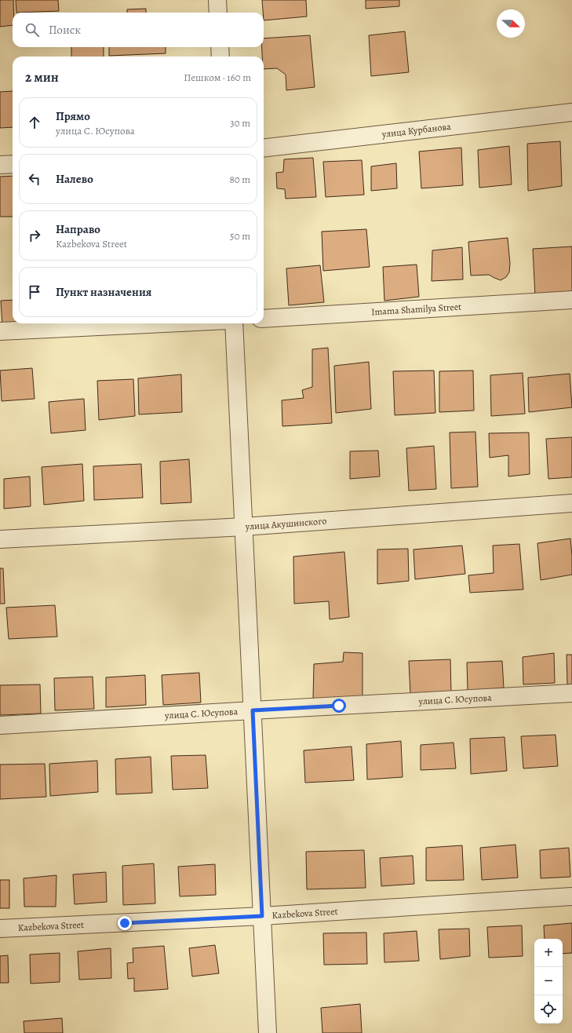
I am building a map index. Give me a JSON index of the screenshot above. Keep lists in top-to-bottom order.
{
  "streets": {
    "street": [
      "улица Курбанова",
      "Imama Shamilya Street",
      "улица Акушинского",
      "улица С. Юсупова",
      "Kazbekova Street"
    ]
  },
  "north": "right",
  "page": {
    "search": "Поиск",
    "heading": ["2 мин", "Пешком · 160 m"],
    "list": [
      ["Прямо", "улица С. Юсупова", "30 m"],
      ["Налево", "80 m"],
      ["Направо", "Kazbekova Street", "50 m"],
      "Пункт назначения"
    ],
    "map_buttons": ["+", "−"]
  }
}
